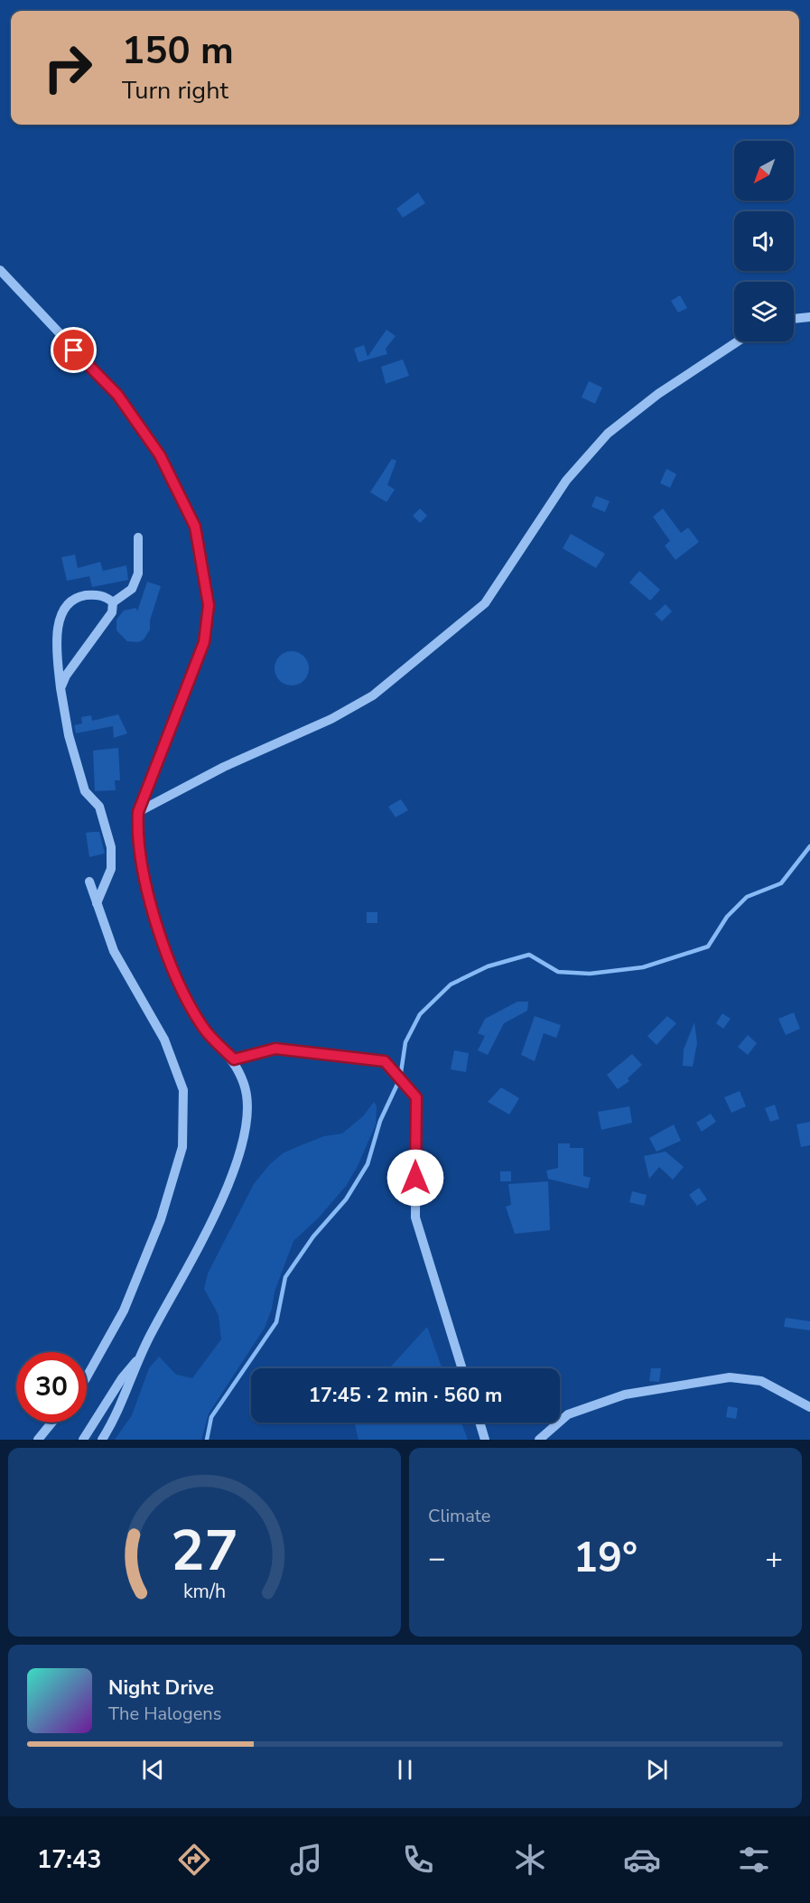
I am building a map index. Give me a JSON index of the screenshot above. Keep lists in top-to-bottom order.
{
  "north": "bottom left",
  "page": {
    "turn": ["150 m", "Turn right"],
    "limit": "30",
    "trip": "17:45 · 2 min · 560 m",
    "tile": "Climate",
    "heat": ["−", "19°", "+"],
    "song": ["Night Drive", "The Halogens"],
    "tabs": "17:43",
    "gauge": ["27", "km/h"]
  }
}
